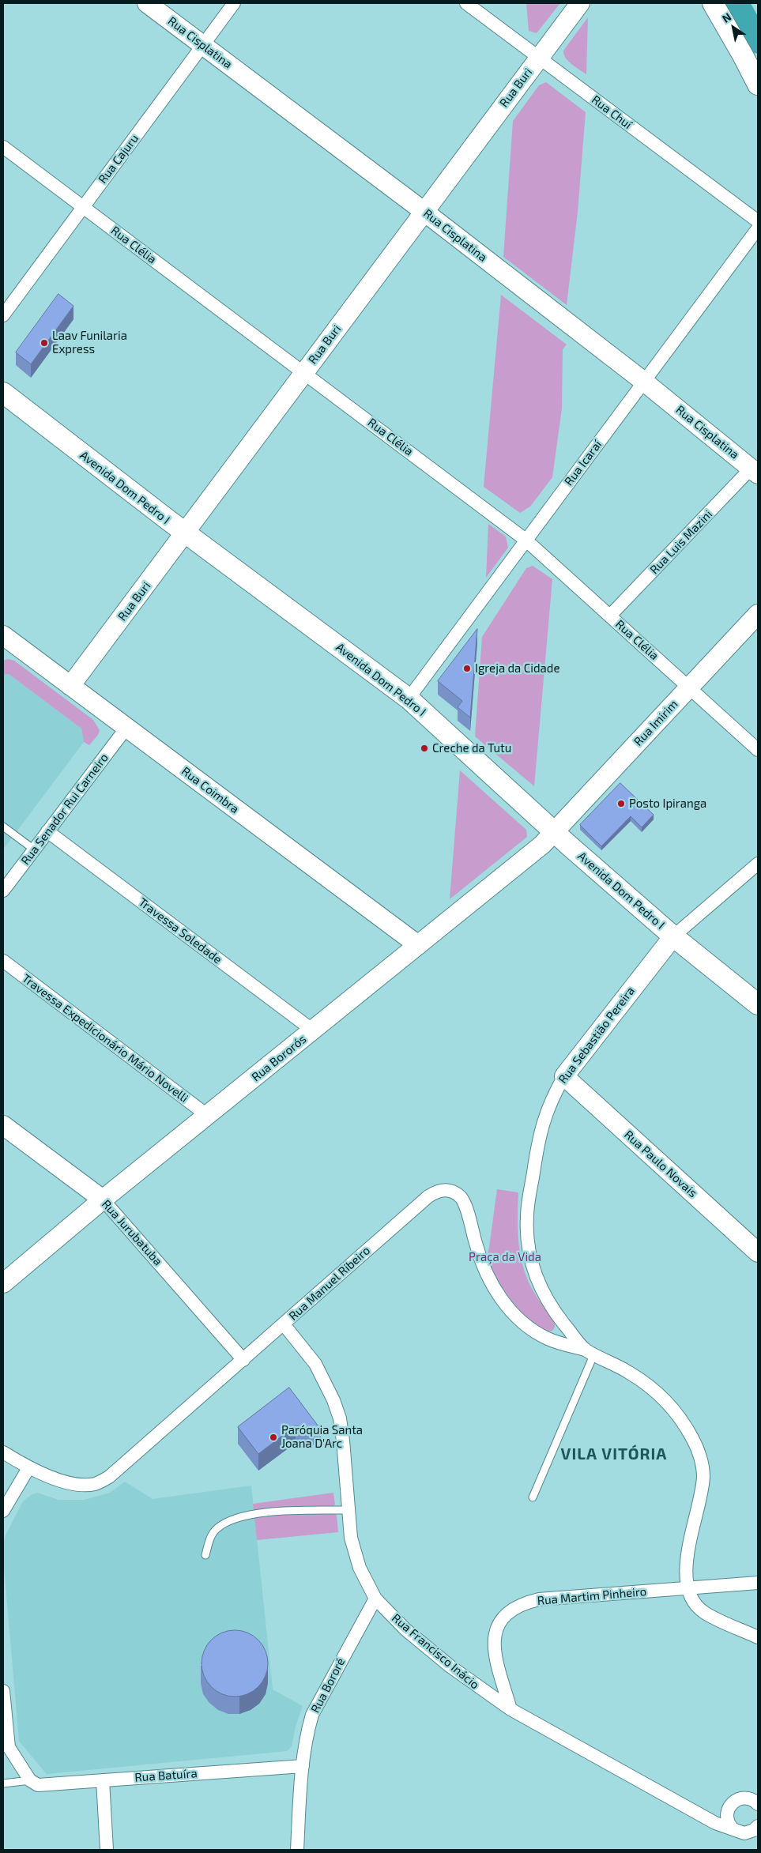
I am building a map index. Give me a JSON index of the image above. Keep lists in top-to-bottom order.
{
  "streets": {
    "main road": ["Avenida Dom Pedro I"],
    "street": [
      "Rua Cisplatina",
      "Rua Buri",
      "Rua Chuí",
      "Rua Cajuru",
      "Rua Clélia",
      "Rua Icaraí",
      "Rua Luis Mazini",
      "Rua Imirim",
      "Rua Coimbra",
      "Rua Senador Rui Carneiro",
      "Travessa Soledade",
      "Rua Sebastião Pereira",
      "Travessa Expedicionário Mário Novelli",
      "Rua Bororós",
      "Rua Paulo Novais",
      "Rua Jurubatuba",
      "Rua Manuel Ribeiro",
      "Rua Martim Pinheiro",
      "Rua Francisco Inácio",
      "Rua Bororé",
      "Rua Batuíra"
    ]
  },
  "crossings": [
    ["Rua Cisplatina", "Rua Buri"],
    ["Rua Cisplatina", "Rua Cajuru"],
    ["Rua Cisplatina", "Rua Icaraí"],
    ["Rua Cisplatina", "Rua Luis Mazini"],
    ["Rua Buri", "Rua Chuí"],
    ["Rua Buri", "Rua Clélia"],
    ["Rua Buri", "Avenida Dom Pedro I"],
    ["Rua Buri", "Rua Coimbra"],
    ["Rua Cajuru", "Rua Clélia"],
    ["Rua Clélia", "Rua Icaraí"],
    ["Rua Clélia", "Rua Luis Mazini"],
    ["Rua Clélia", "Rua Imirim"],
    ["Rua Icaraí", "Avenida Dom Pedro I"],
    ["Avenida Dom Pedro I", "Rua Imirim"],
    ["Avenida Dom Pedro I", "Rua Sebastião Pereira"],
    ["Avenida Dom Pedro I", "Rua Bororós"],
    ["Rua Imirim", "Rua Bororós"],
    ["Rua Coimbra", "Rua Senador Rui Carneiro"],
    ["Rua Coimbra", "Rua Bororós"],
    ["Rua Senador Rui Carneiro", "Travessa Soledade"],
    ["Travessa Soledade", "Rua Bororós"],
    ["Rua Sebastião Pereira", "Rua Paulo Novais"],
    ["Rua Sebastião Pereira", "Rua Manuel Ribeiro"],
    ["Rua Sebastião Pereira", "Rua Martim Pinheiro"],
    ["Travessa Expedicionário Mário Novelli", "Rua Bororós"],
    ["Rua Bororós", "Rua Jurubatuba"],
    ["Rua Jurubatuba", "Rua Manuel Ribeiro"],
    ["Rua Manuel Ribeiro", "Rua Francisco Inácio"],
    ["Rua Martim Pinheiro", "Rua Francisco Inácio"],
    ["Rua Francisco Inácio", "Rua Bororé"],
    ["Rua Bororé", "Rua Batuíra"]
  ],
  "districts": ["VILA VITÓRIA"],
  "parks": ["Praça da Vida"],
  "places": [
    "Laav Funilaria Express",
    "Igreja da Cidade",
    "Creche da Tutu",
    "Posto Ipiranga",
    "Paróquia Santa Joana D'Arc"
  ],
  "north": "top left"
}
